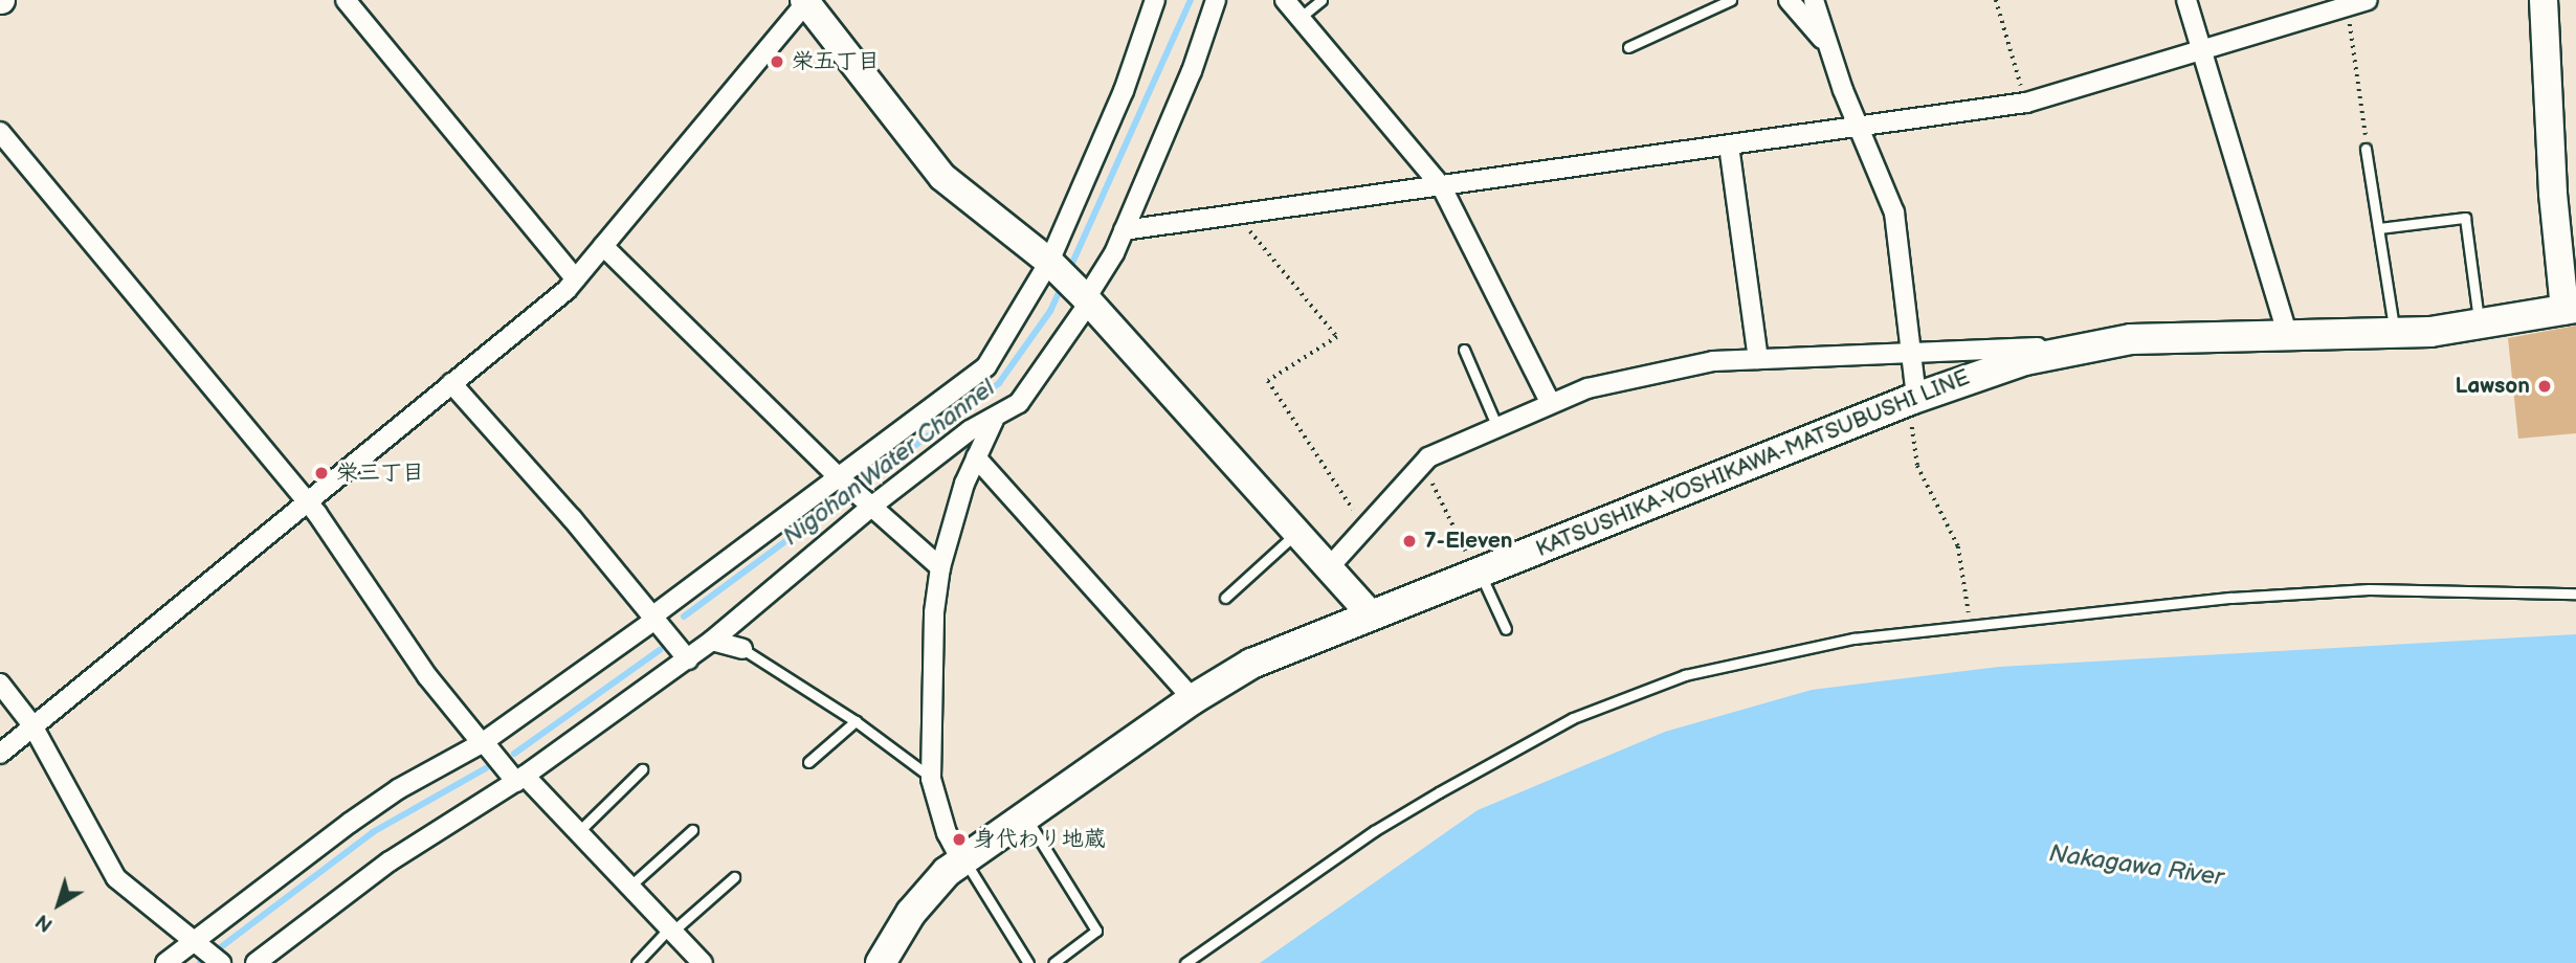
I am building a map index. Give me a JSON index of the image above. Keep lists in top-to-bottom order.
{
  "streets": {
    "main road": ["KATSUSHIKA-YOSHIKAWA-MATSUBUSHI LINE"]
  },
  "water": ["Nigohan Water Channel", "Nakagawa River"],
  "places": [
    "栄五丁目",
    "Lawson",
    "栄三丁目",
    "7-Eleven",
    "身代わり地蔵"
  ],
  "north": "bottom left"
}
